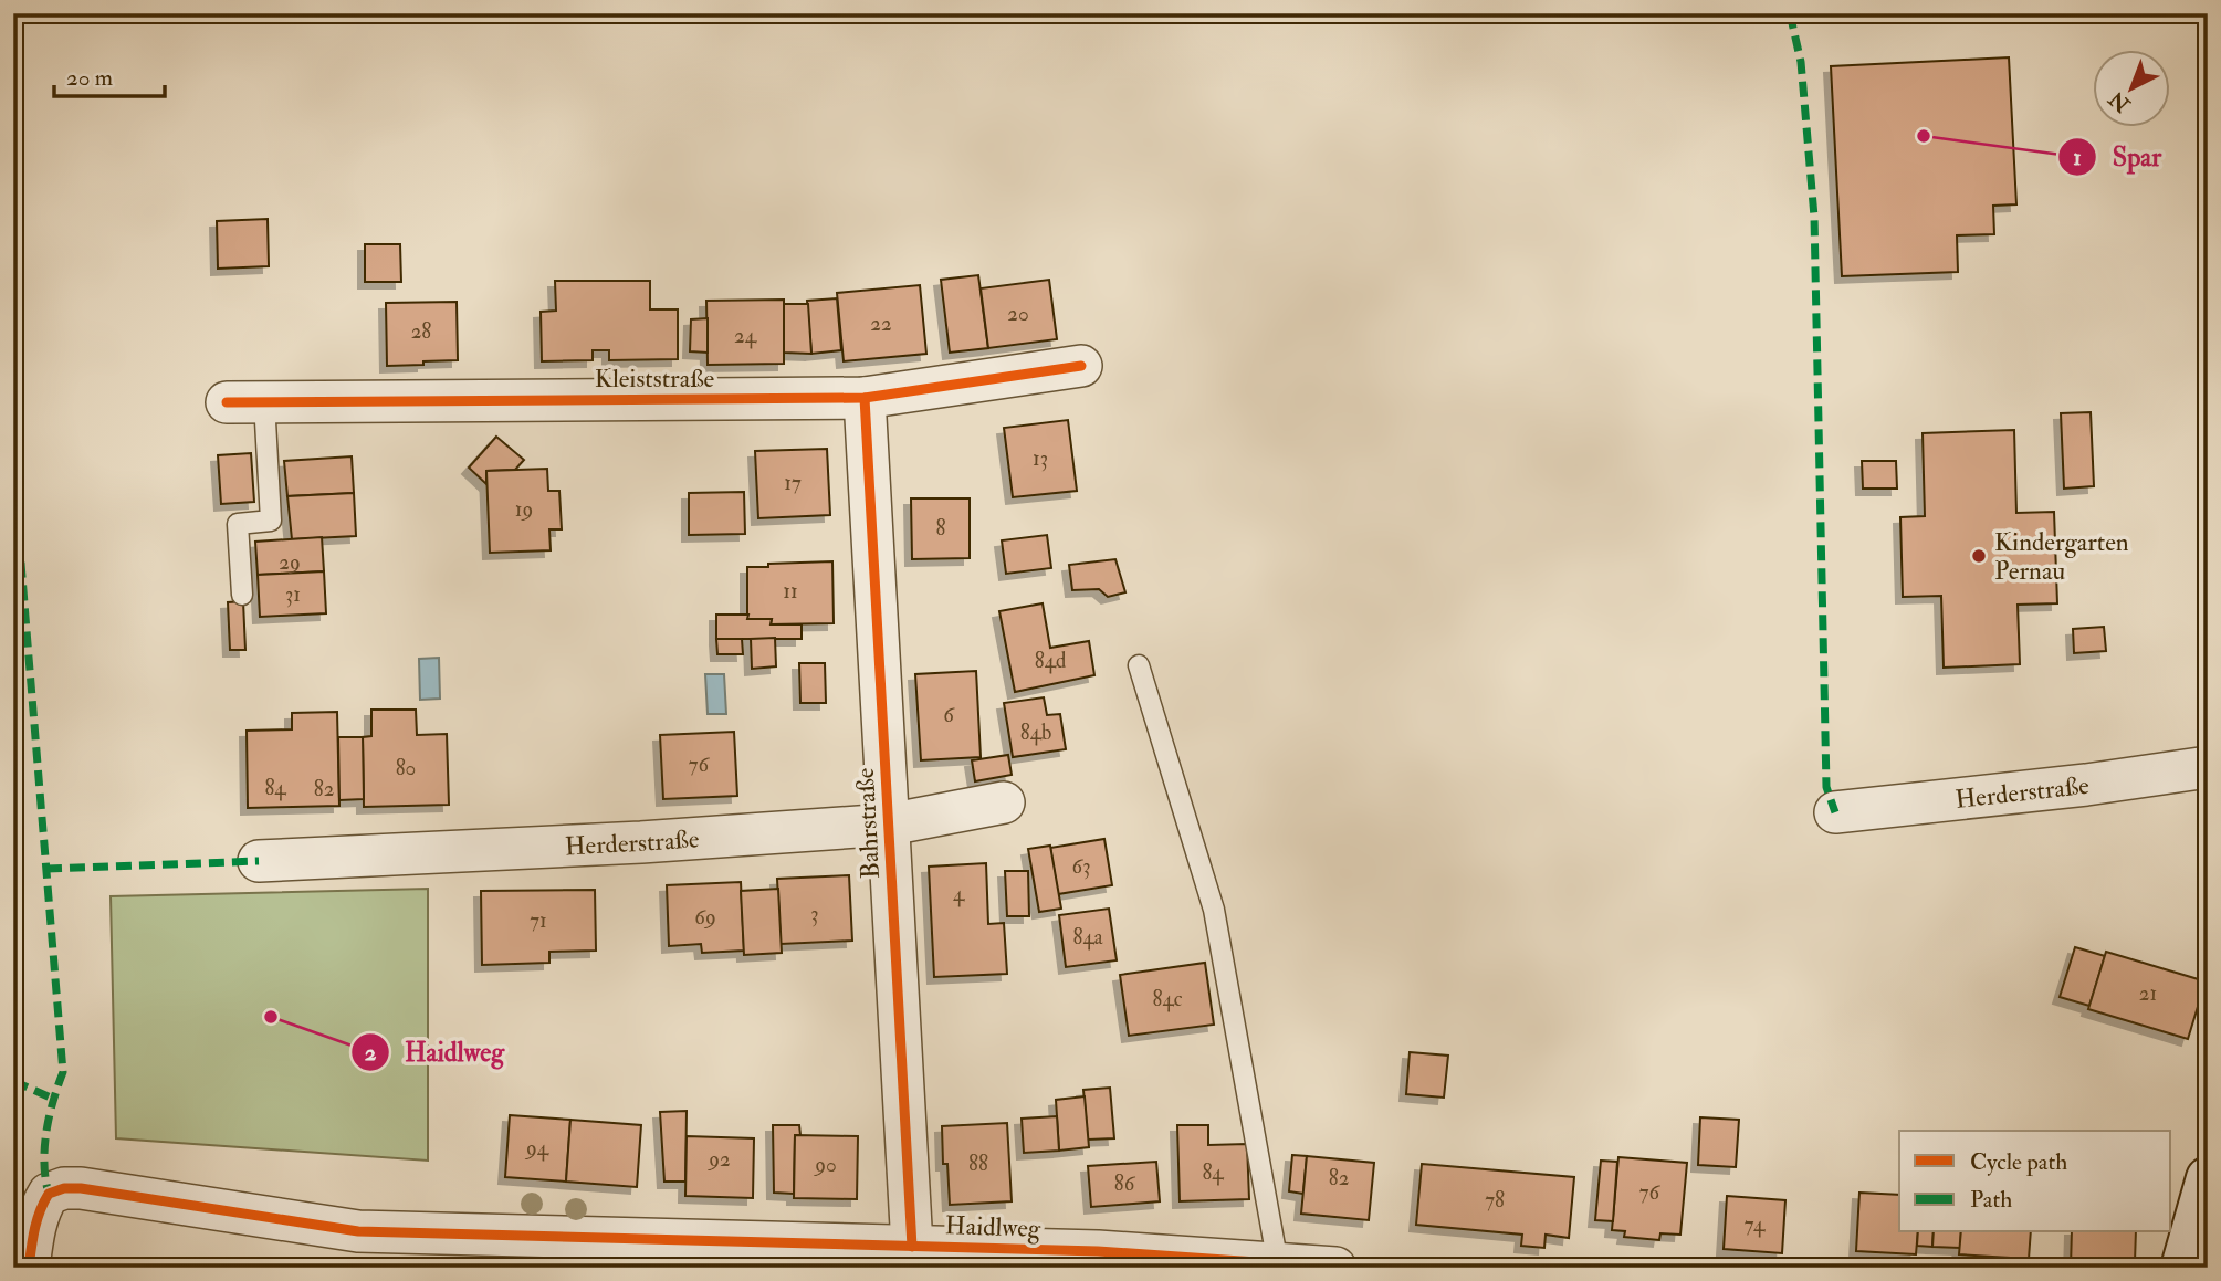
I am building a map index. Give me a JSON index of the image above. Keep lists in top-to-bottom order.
{
  "streets": {
    "street": [
      "Kleiststraße",
      "Herderstraße",
      "Bahrstraße",
      "Haidlweg"
    ]
  },
  "crossings": [
    ["Kleiststraße", "Bahrstraße"],
    ["Herderstraße", "Bahrstraße"],
    ["Bahrstraße", "Haidlweg"]
  ],
  "places": ["Spar", "Kindergarten Pernau", "Haidlweg"],
  "house_numbers": [
    "20",
    "22",
    "28",
    "24",
    "13",
    "17",
    "19",
    "8",
    "29",
    "11",
    "31",
    "84d",
    "6",
    "84b",
    "76",
    "80",
    "84",
    "82",
    "63",
    "4",
    "3",
    "69",
    "71",
    "84a",
    "21",
    "84c",
    "94",
    "92",
    "88",
    "90",
    "84",
    "82",
    "86",
    "76",
    "78",
    "74"
  ],
  "legend": ["Cycle path", "Path"],
  "scale_bar": "20 m",
  "north": "bottom left"
}
